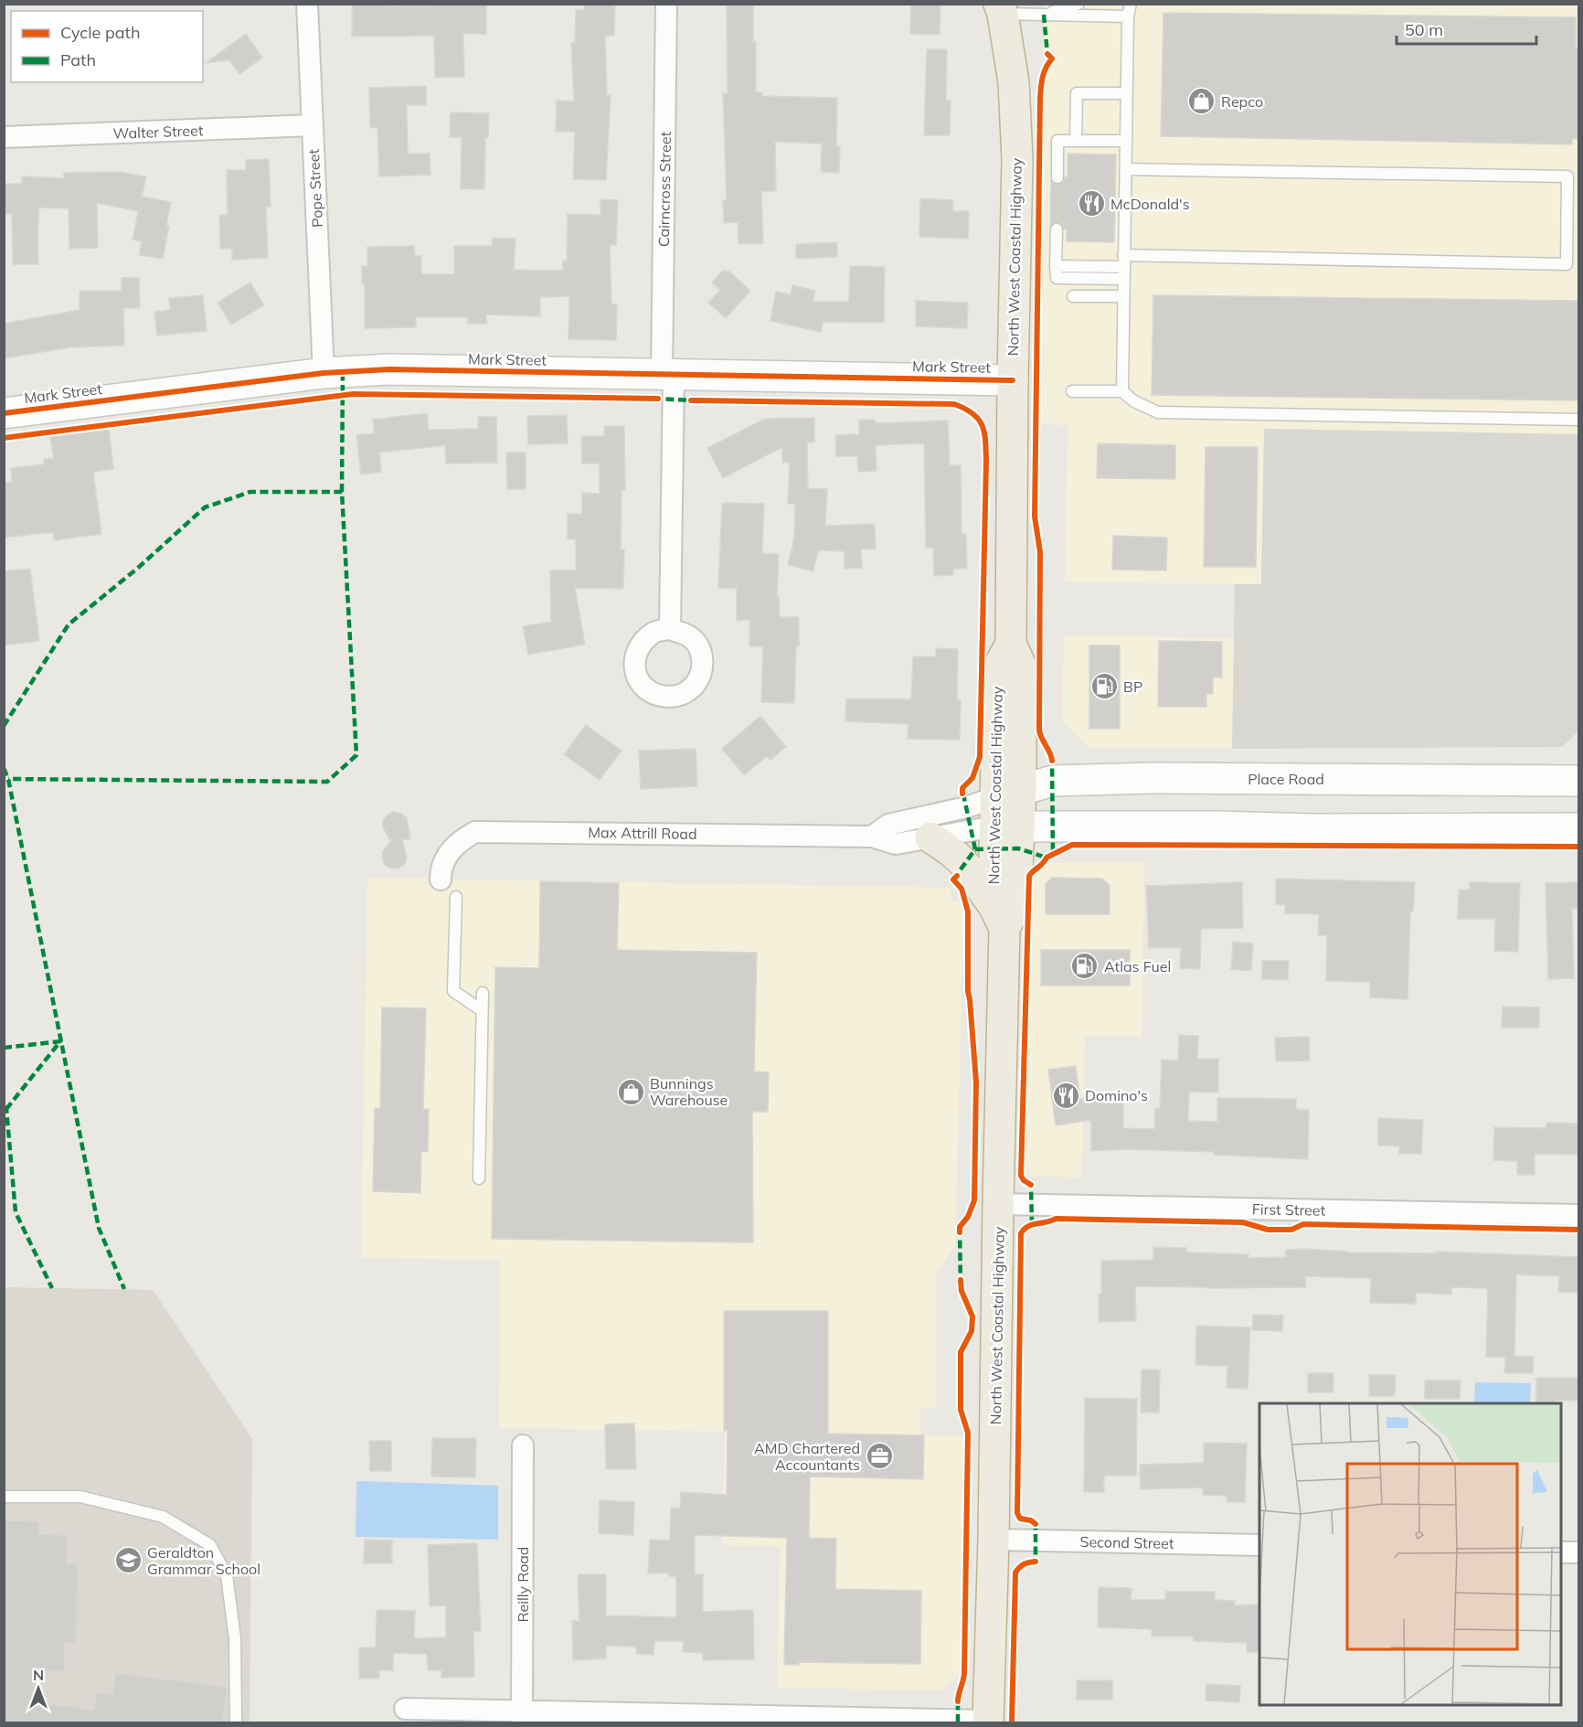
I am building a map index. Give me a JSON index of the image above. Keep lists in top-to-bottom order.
{
  "streets": {
    "highway": ["North West Coastal Highway"],
    "street": [
      "Walter Street",
      "Pope Street",
      "Cairncross Street",
      "Mark Street",
      "Place Road",
      "Max Attrill Road",
      "First Street",
      "Second Street",
      "Reilly Road"
    ]
  },
  "crossings": [
    ["Walter Street", "Pope Street"],
    ["Pope Street", "Mark Street"],
    ["Cairncross Street", "Mark Street"],
    ["North West Coastal Highway", "Mark Street"],
    ["North West Coastal Highway", "Place Road"],
    ["North West Coastal Highway", "Max Attrill Road"],
    ["North West Coastal Highway", "First Street"],
    ["North West Coastal Highway", "Second Street"]
  ],
  "places": {
    "shop": ["Repco", "Bunnings Warehouse"],
    "restaurant": ["McDonald's", "Domino's"],
    "fuel station": ["BP", "Atlas Fuel"],
    "office": ["AMD Chartered Accountants"],
    "school or university": ["Geraldton Grammar School"]
  },
  "legend": ["Cycle path", "Path"],
  "scale_bar": "50 m",
  "north": "top"
}
